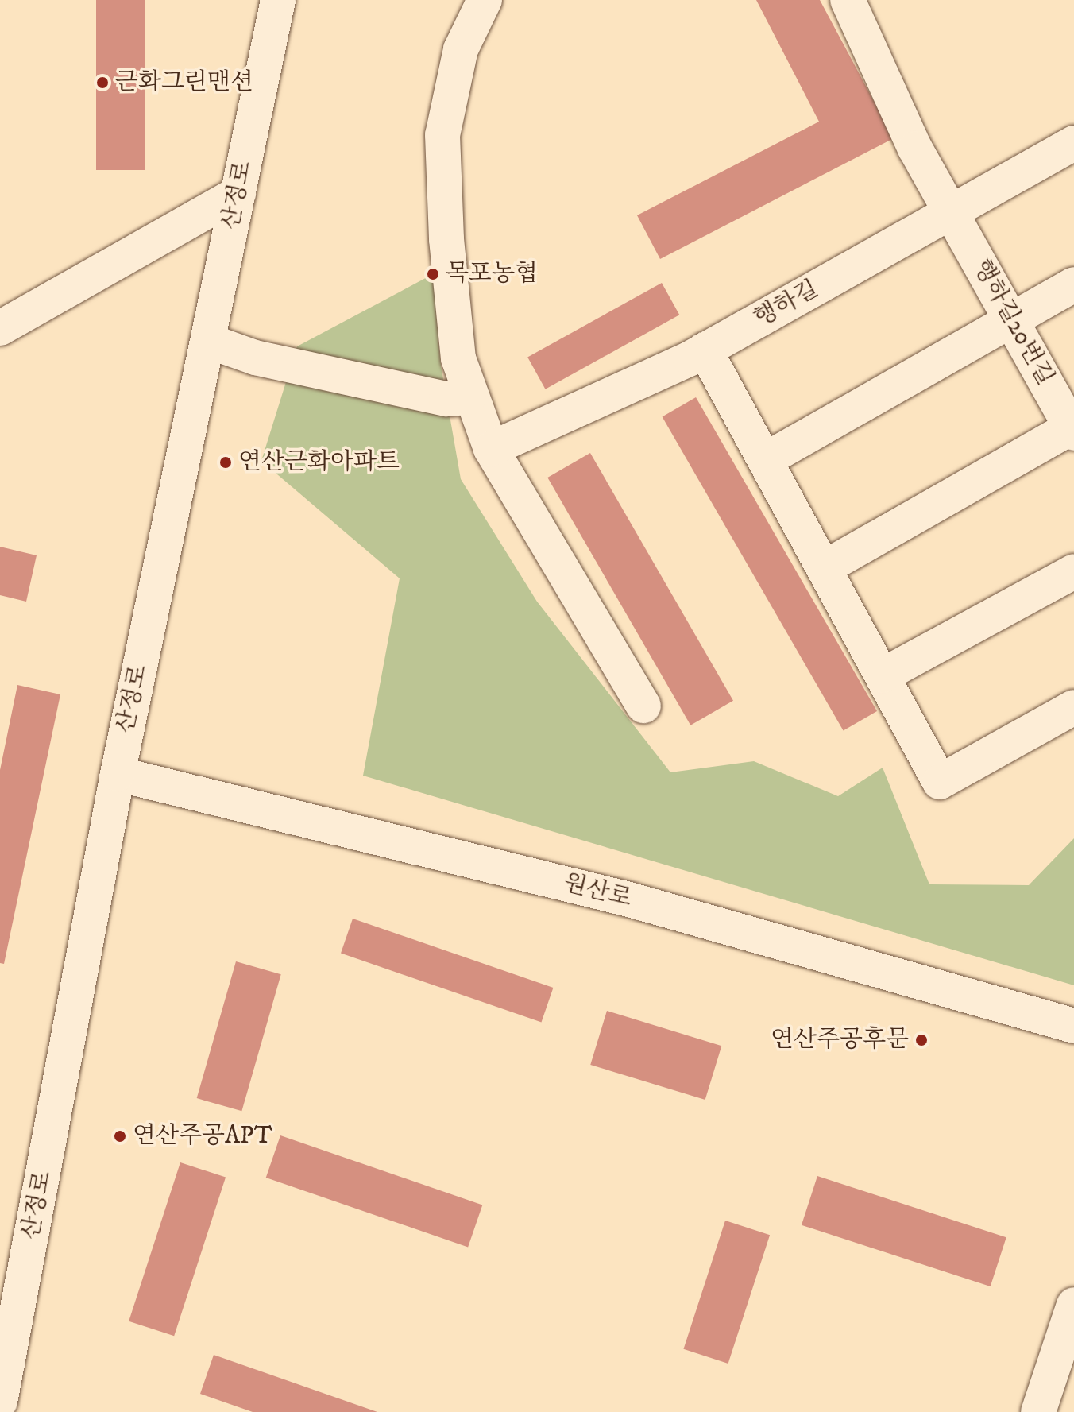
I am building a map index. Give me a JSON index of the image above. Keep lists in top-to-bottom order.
{
  "streets": {
    "street": [
      "산정로",
      "행하길",
      "행하길20번길",
      "원산로"
    ]
  },
  "crossings": [
    ["산정로", "원산로"],
    ["행하길", "행하길20번길"]
  ],
  "places": [
    "근화그린맨션",
    "목포농협",
    "연산근화아파트",
    "연산주공후문",
    "연산주공APT"
  ]
}
